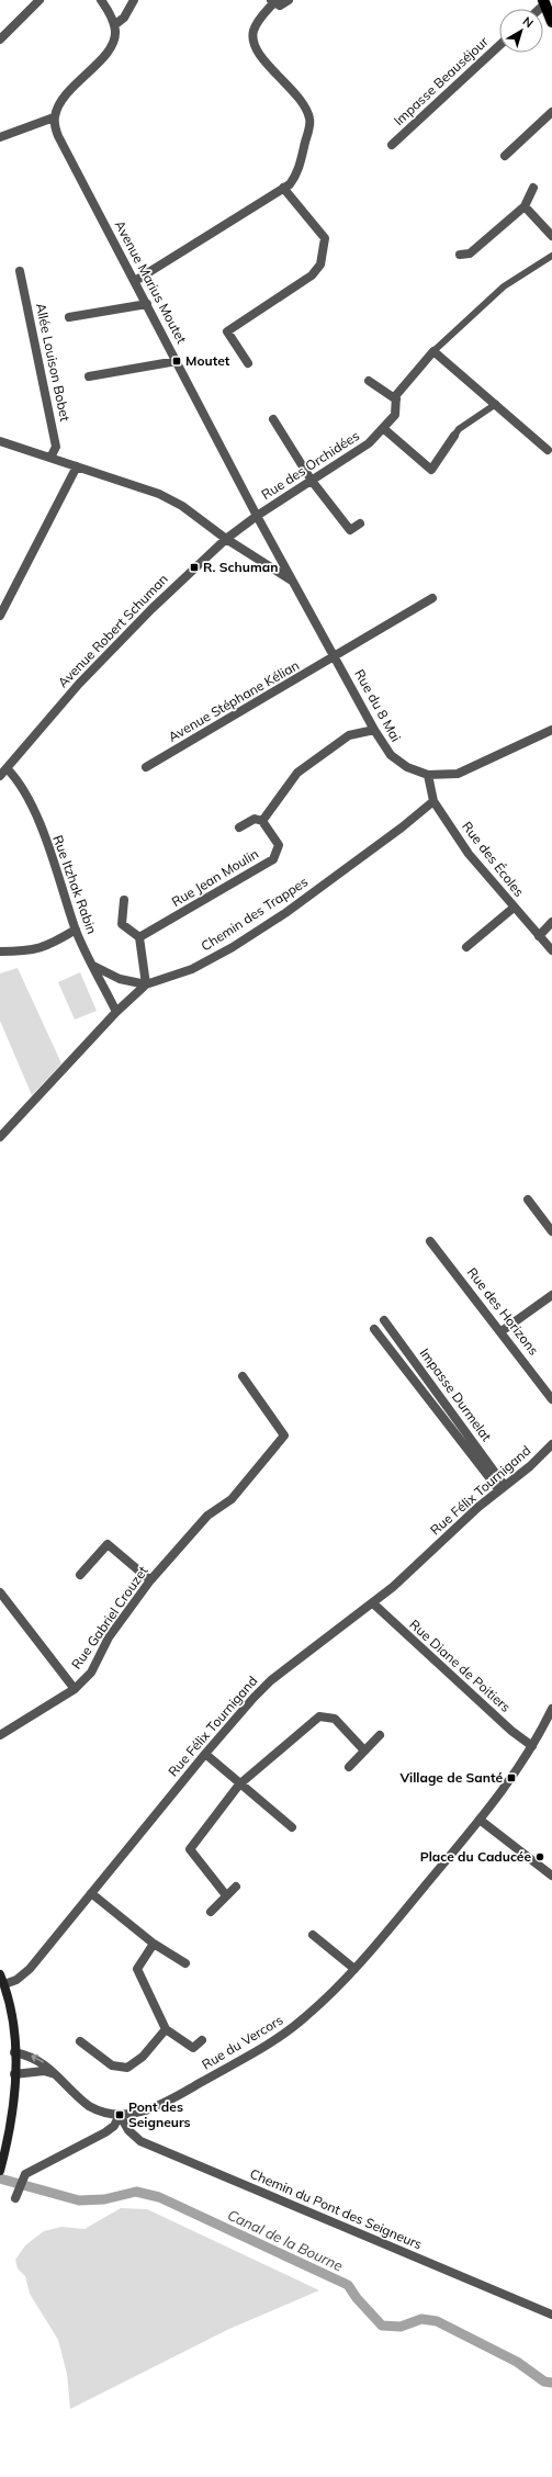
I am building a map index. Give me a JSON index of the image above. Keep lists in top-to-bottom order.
{
  "streets": {
    "street": [
      "Impasse Beauséjour",
      "Avenue Marius Moutet",
      "Allée Louison Bobet",
      "Rue des Orchidées",
      "Avenue Robert Schuman",
      "Avenue Stéphane Kélian",
      "Rue du 8 Mai",
      "Rue des Écoles",
      "Rue Jean Moulin",
      "Rue Itzhak Rabin",
      "Chemin des Trappes",
      "Rue des Horizons",
      "Impasse Durmelat",
      "Rue Félix Tournigand",
      "Rue Gabriel Crouzet",
      "Rue Diane de Poitiers",
      "Rue du Vercors",
      "Chemin du Pont des Seigneurs"
    ]
  },
  "crossings": [
    ["Avenue Marius Moutet", "Rue des Orchidées"],
    ["Avenue Marius Moutet", "Avenue Robert Schuman"],
    ["Avenue Marius Moutet", "Rue du 8 Mai"],
    ["Rue des Orchidées", "Avenue Robert Schuman"],
    ["Avenue Robert Schuman", "Rue Itzhak Rabin"],
    ["Avenue Stéphane Kélian", "Rue du 8 Mai"],
    ["Rue du 8 Mai", "Rue des Écoles"],
    ["Rue des Écoles", "Chemin des Trappes"],
    ["Rue Itzhak Rabin", "Chemin des Trappes"],
    ["Impasse Durmelat", "Rue Félix Tournigand"],
    ["Rue Félix Tournigand", "Rue Diane de Poitiers"],
    ["Rue Diane de Poitiers", "Rue du Vercors"],
    ["Rue du Vercors", "Chemin du Pont des Seigneurs"]
  ],
  "water": ["Canal de la Bourne"],
  "places": {
    "transit": [
      "Moutet",
      "R. Schuman",
      "Village de Santé",
      "Pont des Seigneurs"
    ],
    "other": ["Place du Caducée"]
  },
  "north": "top right"
}
